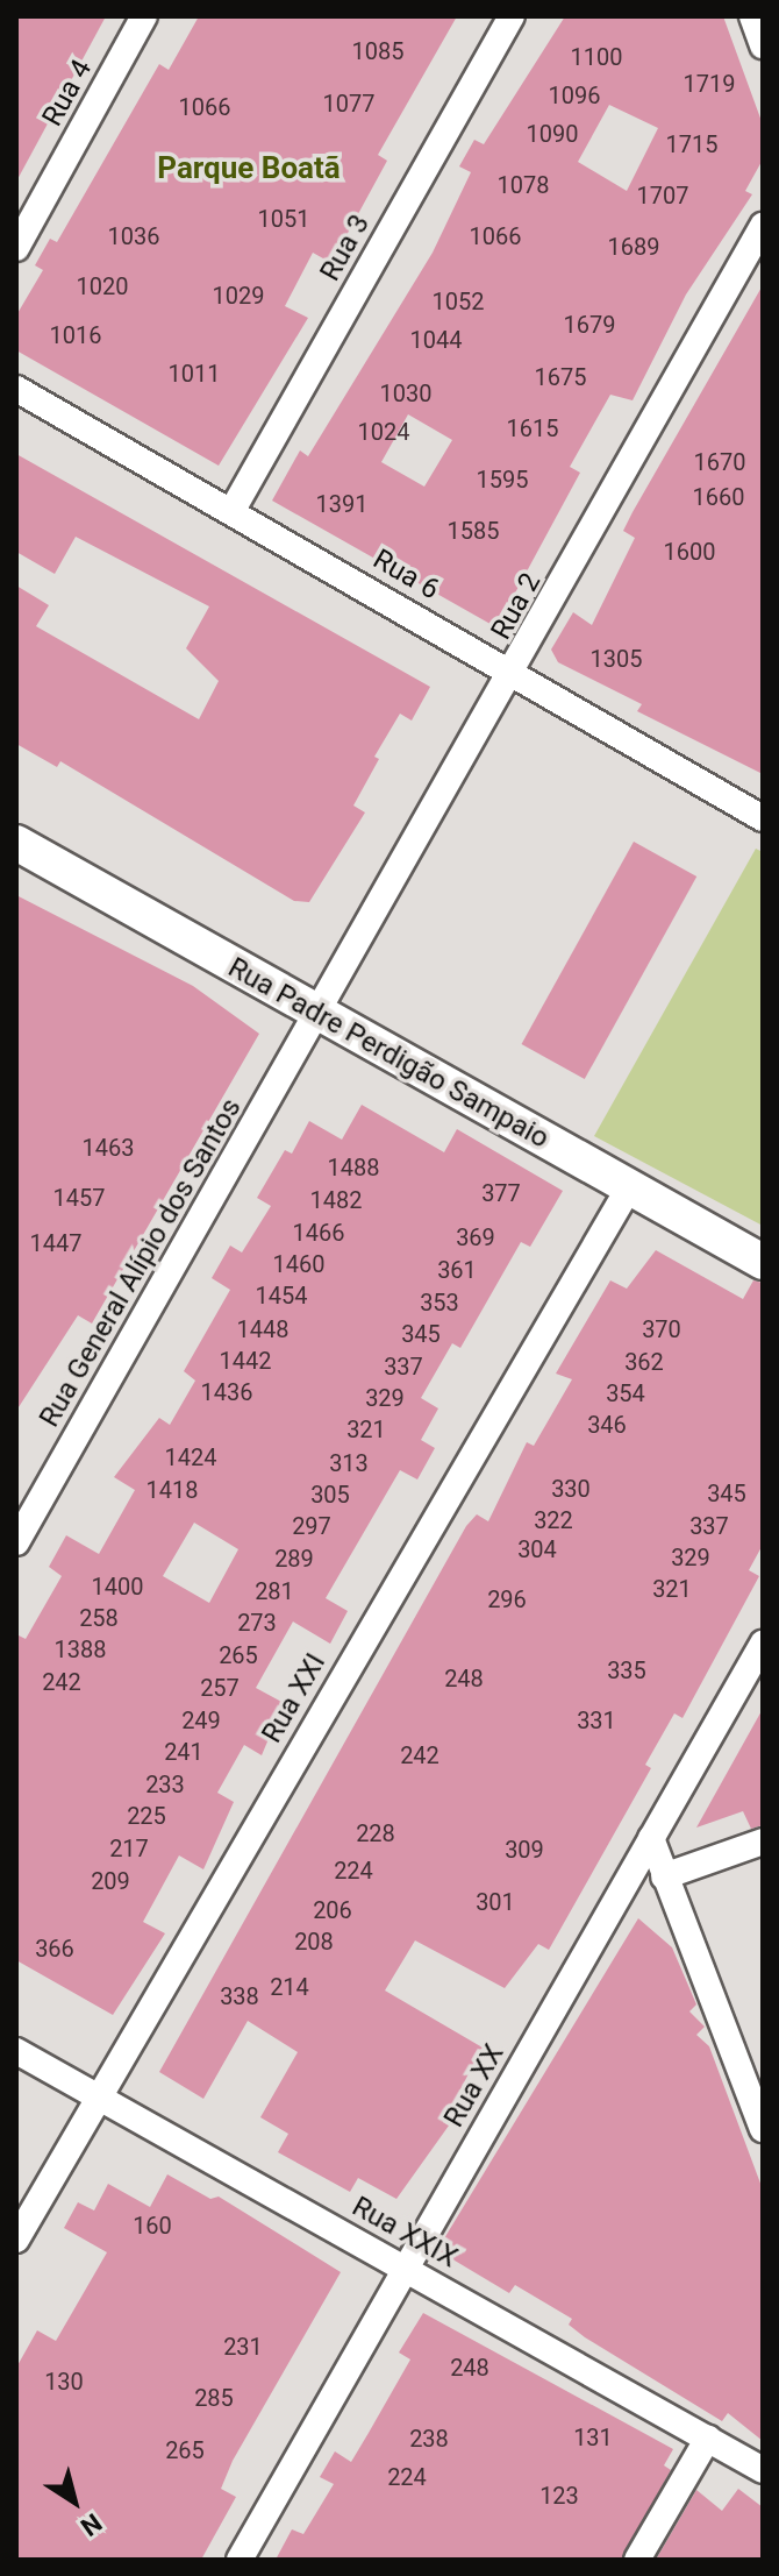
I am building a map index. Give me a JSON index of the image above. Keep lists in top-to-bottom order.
{
  "streets": {
    "main road": ["Rua Padre Perdigão Sampaio"],
    "street": [
      "Rua 4",
      "Rua 3",
      "Rua 6",
      "Rua 2",
      "Rua General Alípio dos Santos",
      "Rua XXI",
      "Rua XX",
      "Rua XXIX"
    ]
  },
  "crossings": [
    ["Rua 3", "Rua 6"],
    ["Rua 6", "Rua 2"],
    ["Rua 2", "Rua Padre Perdigão Sampaio"],
    ["Rua 2", "Rua General Alípio dos Santos"],
    ["Rua Padre Perdigão Sampaio", "Rua General Alípio dos Santos"],
    ["Rua Padre Perdigão Sampaio", "Rua XXI"],
    ["Rua XXI", "Rua XXIX"],
    ["Rua XX", "Rua XXIX"]
  ],
  "districts": ["Parque Boatã"],
  "house_numbers": [
    "1085",
    "1100",
    "1719",
    "1096",
    "1077",
    "1066",
    "1090",
    "1715",
    "1078",
    "1707",
    "1051",
    "1036",
    "1066",
    "1689",
    "1020",
    "1029",
    "1052",
    "1679",
    "1016",
    "1044",
    "1011",
    "1675",
    "1030",
    "1615",
    "1024",
    "1670",
    "1595",
    "1660",
    "1391",
    "1585",
    "1600",
    "1305",
    "1463",
    "1488",
    "377",
    "1457",
    "1482",
    "1466",
    "369",
    "1447",
    "1460",
    "361",
    "1454",
    "353",
    "1448",
    "370",
    "345",
    "1442",
    "362",
    "337",
    "1436",
    "354",
    "329",
    "346",
    "321",
    "1424",
    "313",
    "330",
    "1418",
    "345",
    "305",
    "322",
    "297",
    "337",
    "304",
    "329",
    "289",
    "1400",
    "321",
    "281",
    "296",
    "258",
    "273",
    "1388",
    "265",
    "335",
    "248",
    "242",
    "257",
    "249",
    "331",
    "241",
    "242",
    "233",
    "225",
    "228",
    "217",
    "309",
    "224",
    "209",
    "301",
    "206",
    "208",
    "366",
    "214",
    "338",
    "160",
    "231",
    "248",
    "130",
    "285",
    "131",
    "238",
    "265",
    "224",
    "123"
  ],
  "north": "bottom right"
}
